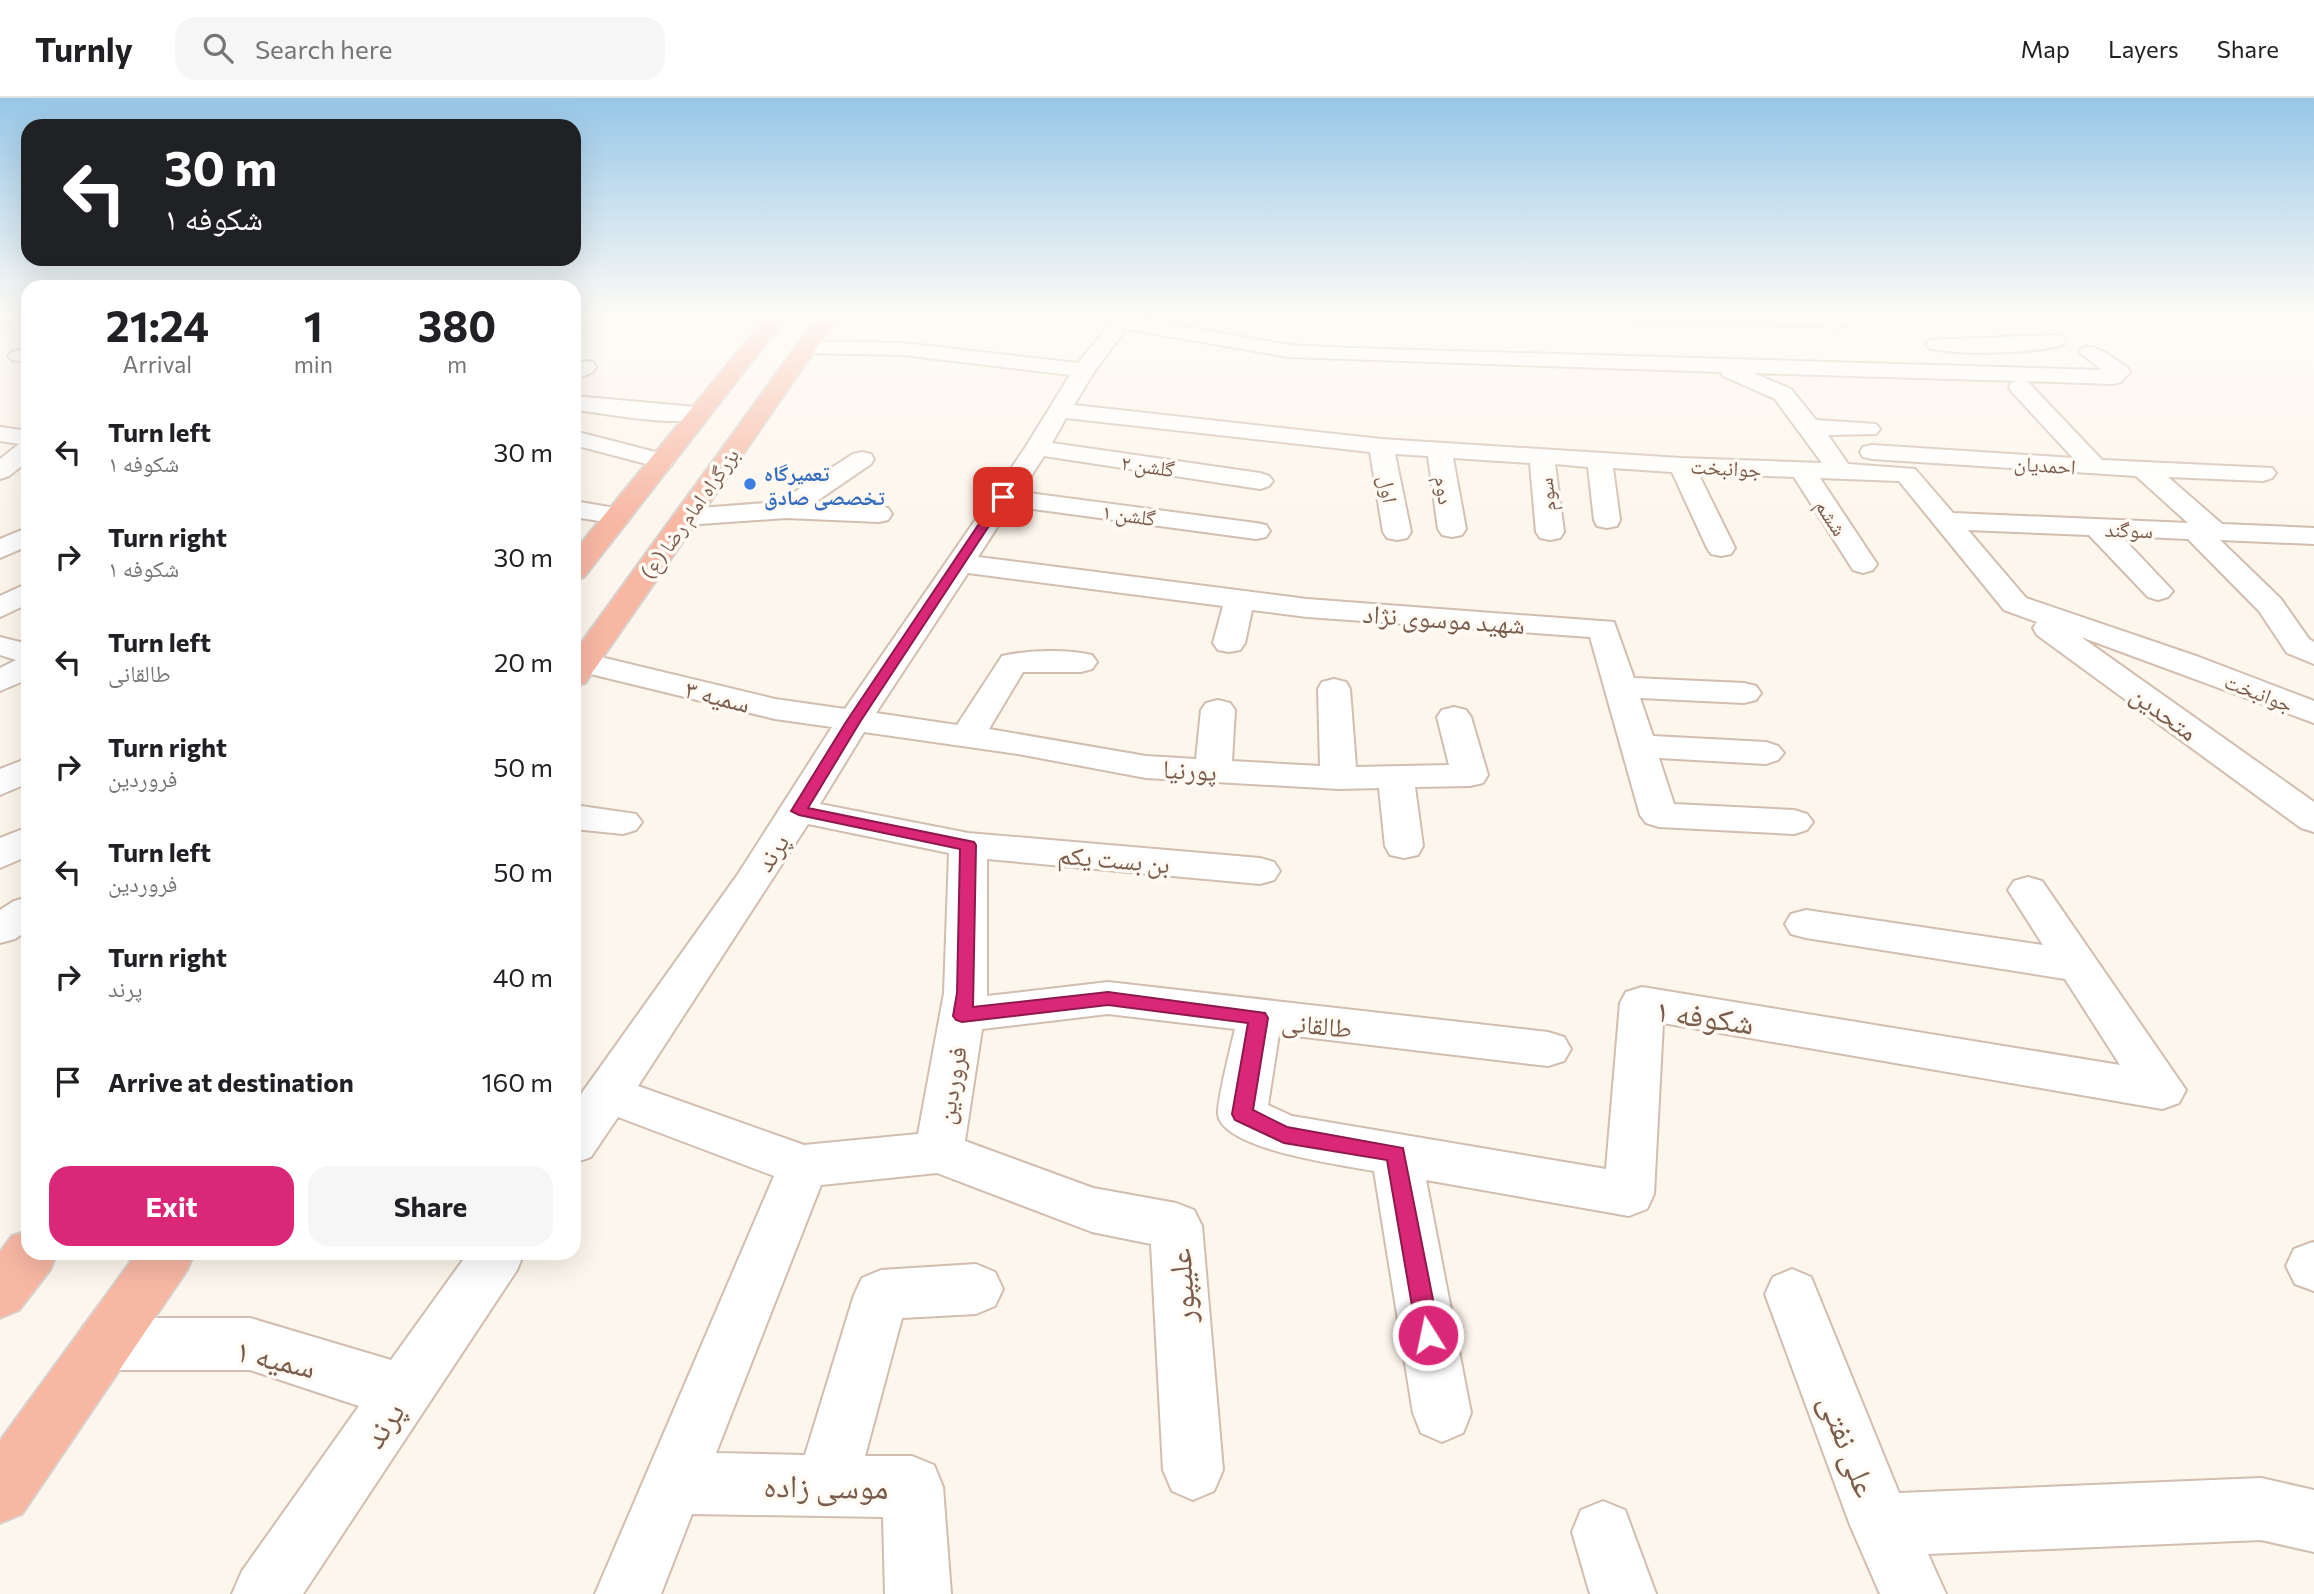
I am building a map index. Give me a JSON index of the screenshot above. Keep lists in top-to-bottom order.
{
  "streets": {
    "highway": ["بزرگراه امام رضا (ع)"],
    "street": [
      "احمدیان",
      "گلشن ۲",
      "جوانبخت",
      "اول",
      "دوم",
      "سوم",
      "گلشن ۱",
      "ششم",
      "سوگند",
      "شهید موسوی نژاد",
      "سمیه ۳",
      "متحدین",
      "پورنیا",
      "پرند",
      "بن بست یکم",
      "شکوفه ۱",
      "طالقانی",
      "فروردین",
      "علیپور",
      "سمیه ۱",
      "علی نفتی",
      "موسی زاده"
    ]
  },
  "crossings": [
    ["احمدیان", "جوانبخت"],
    ["گلشن ۲", "پرند"],
    ["جوانبخت", "اول"],
    ["جوانبخت", "دوم"],
    ["جوانبخت", "سوم"],
    ["جوانبخت", "ششم"],
    ["جوانبخت", "سوگند"],
    ["جوانبخت", "متحدین"],
    ["جوانبخت", "پرند"],
    ["گلشن ۱", "پرند"],
    ["شهید موسوی نژاد", "پرند"],
    ["سمیه ۳", "پورنیا"],
    ["سمیه ۳", "پرند"],
    ["پورنیا", "پرند"],
    ["پرند", "فروردین"],
    ["پرند", "سمیه ۱"],
    ["بن بست یکم", "فروردین"],
    ["شکوفه ۱", "طالقانی"],
    ["طالقانی", "فروردین"],
    ["فروردین", "علیپور"]
  ],
  "places": ["تعمیرگاه تخصصی صادق"],
  "page": {
    "header": "Turnly",
    "search": "Search here",
    "nav": ["Map", "Layers", "Share"],
    "turn": ["30 m", "شکوفه ۱"],
    "eta": [
      "21:24",
      "Arrival",
      "1",
      "min",
      "380",
      "m"
    ],
    "list": [
      {
        "name": "Turn left",
        "note": "شکوفه ۱",
        "value": "30 m"
      },
      {
        "name": "Turn right",
        "note": "شکوفه ۱",
        "value": "30 m"
      },
      {
        "name": "Turn left",
        "note": "طالقانی",
        "value": "20 m"
      },
      {
        "name": "Turn right",
        "note": "فروردین",
        "value": "50 m"
      },
      {
        "name": "Turn left",
        "note": "فروردین",
        "value": "50 m"
      },
      {
        "name": "Turn right",
        "note": "پرند",
        "value": "40 m"
      },
      {
        "name": "Arrive at destination",
        "value": "160 m"
      }
    ],
    "buttons": ["Exit", "Share"]
  }
}
